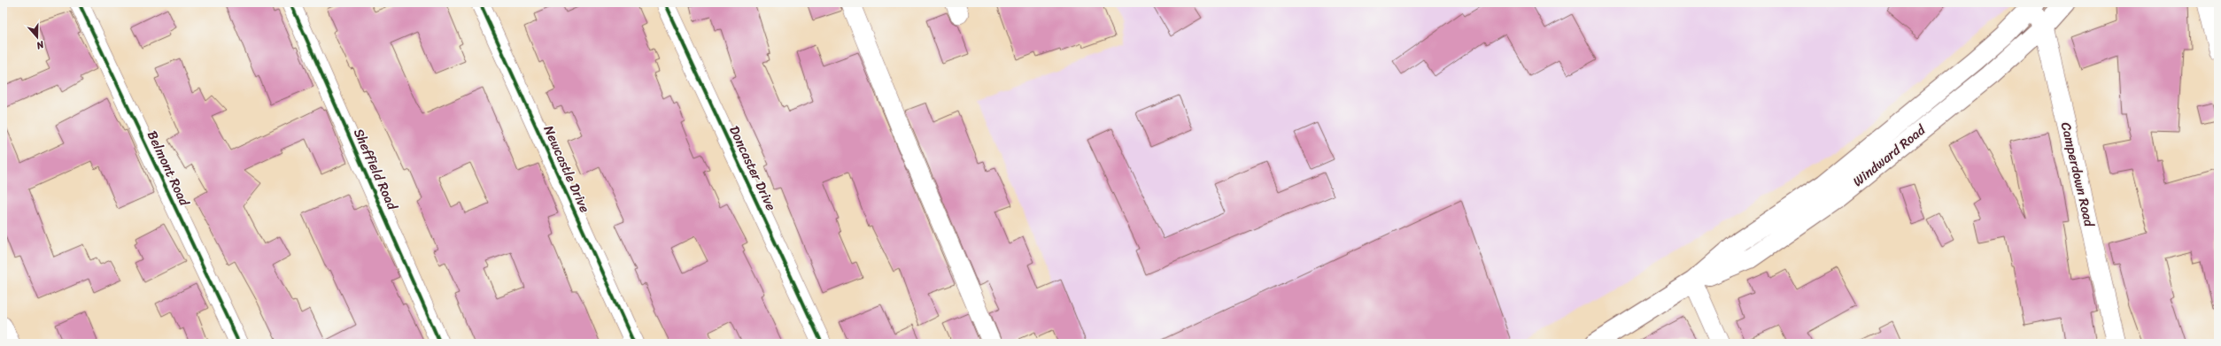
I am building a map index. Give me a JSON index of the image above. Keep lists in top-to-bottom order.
{
  "streets": {
    "main road": ["Windward Road"],
    "street": [
      "Belmont Road",
      "Doncaster Drive",
      "Sheffield Road",
      "Newcastle Drive",
      "Camperdown Road"
    ]
  },
  "crossings": [
    ["Windward Road", "Camperdown Road"]
  ],
  "north": "bottom"
}
